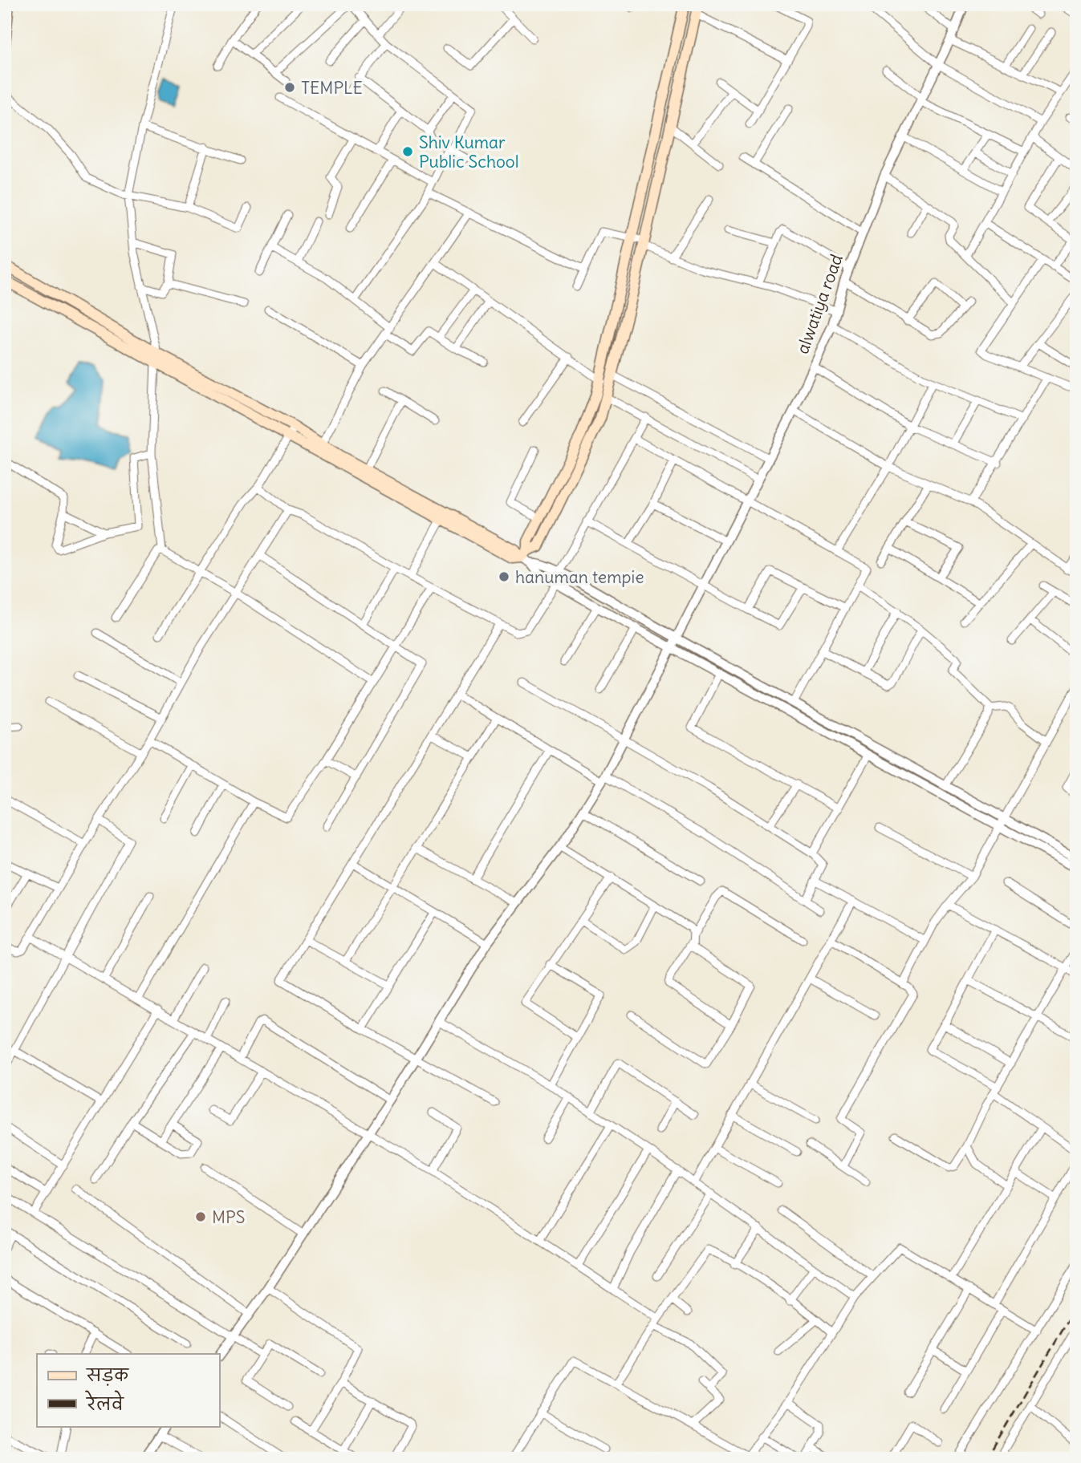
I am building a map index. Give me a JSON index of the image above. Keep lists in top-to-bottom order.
{
  "streets": {
    "street": ["alwatiya road"]
  },
  "places": [
    "TEMPLE",
    "Shiv Kumar Public School",
    "hanuman tempie",
    "MPS"
  ],
  "legend": ["सड़क", "रेलवे"]
}
